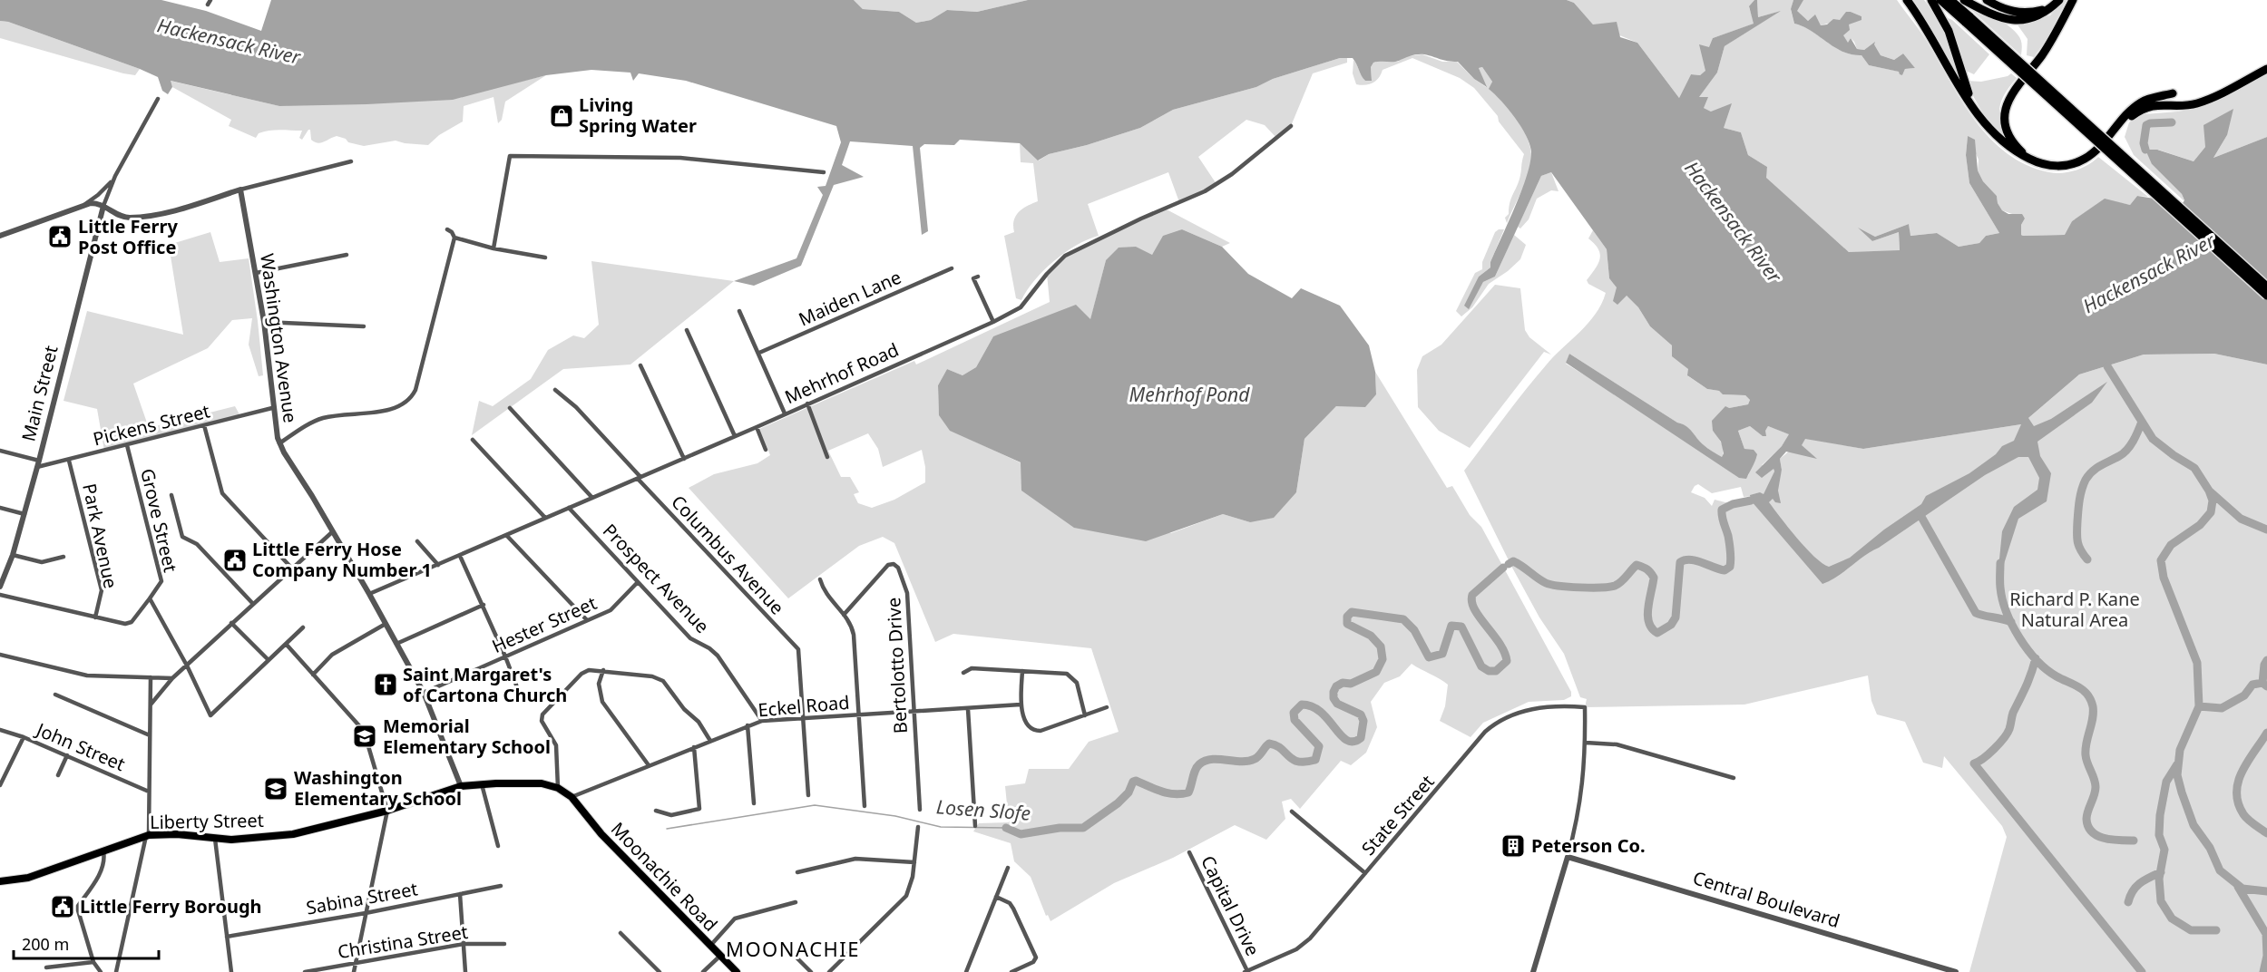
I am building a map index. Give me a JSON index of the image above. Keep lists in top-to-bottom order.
{
  "streets": {
    "main road": ["Liberty Street", "Moonachie Road"],
    "street": [
      "Maiden Lane",
      "Washington Avenue",
      "Mehrhof Road",
      "Main Street",
      "Pickens Street",
      "Grove Street",
      "Park Avenue",
      "Columbus Avenue",
      "Prospect Avenue",
      "Hester Street",
      "Bertolotto Drive",
      "Eckel Road",
      "John Street",
      "State Street",
      "Sabina Street",
      "Central Boulevard",
      "Capital Drive",
      "Christina Street"
    ]
  },
  "crossings": [
    ["Washington Avenue", "Mehrhof Road"],
    ["Washington Avenue", "Pickens Street"],
    ["Washington Avenue", "Hester Street"],
    ["Washington Avenue", "Liberty Street"],
    ["Mehrhof Road", "Columbus Avenue"],
    ["Mehrhof Road", "Prospect Avenue"],
    ["Main Street", "Pickens Street"],
    ["Pickens Street", "Grove Street"],
    ["Pickens Street", "Park Avenue"],
    ["Columbus Avenue", "Eckel Road"],
    ["Prospect Avenue", "Hester Street"],
    ["Prospect Avenue", "Eckel Road"],
    ["Bertolotto Drive", "Eckel Road"],
    ["Eckel Road", "Liberty Street"],
    ["State Street", "Capital Drive"],
    ["Liberty Street", "Moonachie Road"]
  ],
  "districts": ["MOONACHIE"],
  "water": ["Hackensack River", "Mehrhof Pond", "Losen Slofe"],
  "parks": ["Richard P. Kane Natural Area"],
  "places": {
    "shop": ["Living Spring Water"],
    "public building": ["Little Ferry Post Office", "Little Ferry Hose Company Number 1", "Little Ferry Borough"],
    "church": ["Saint Margaret's of Cartona Church"],
    "school or university": ["Memorial Elementary School", "Washington Elementary School"],
    "building": ["Peterson Co."]
  },
  "scale_bar": "200 m"
}
